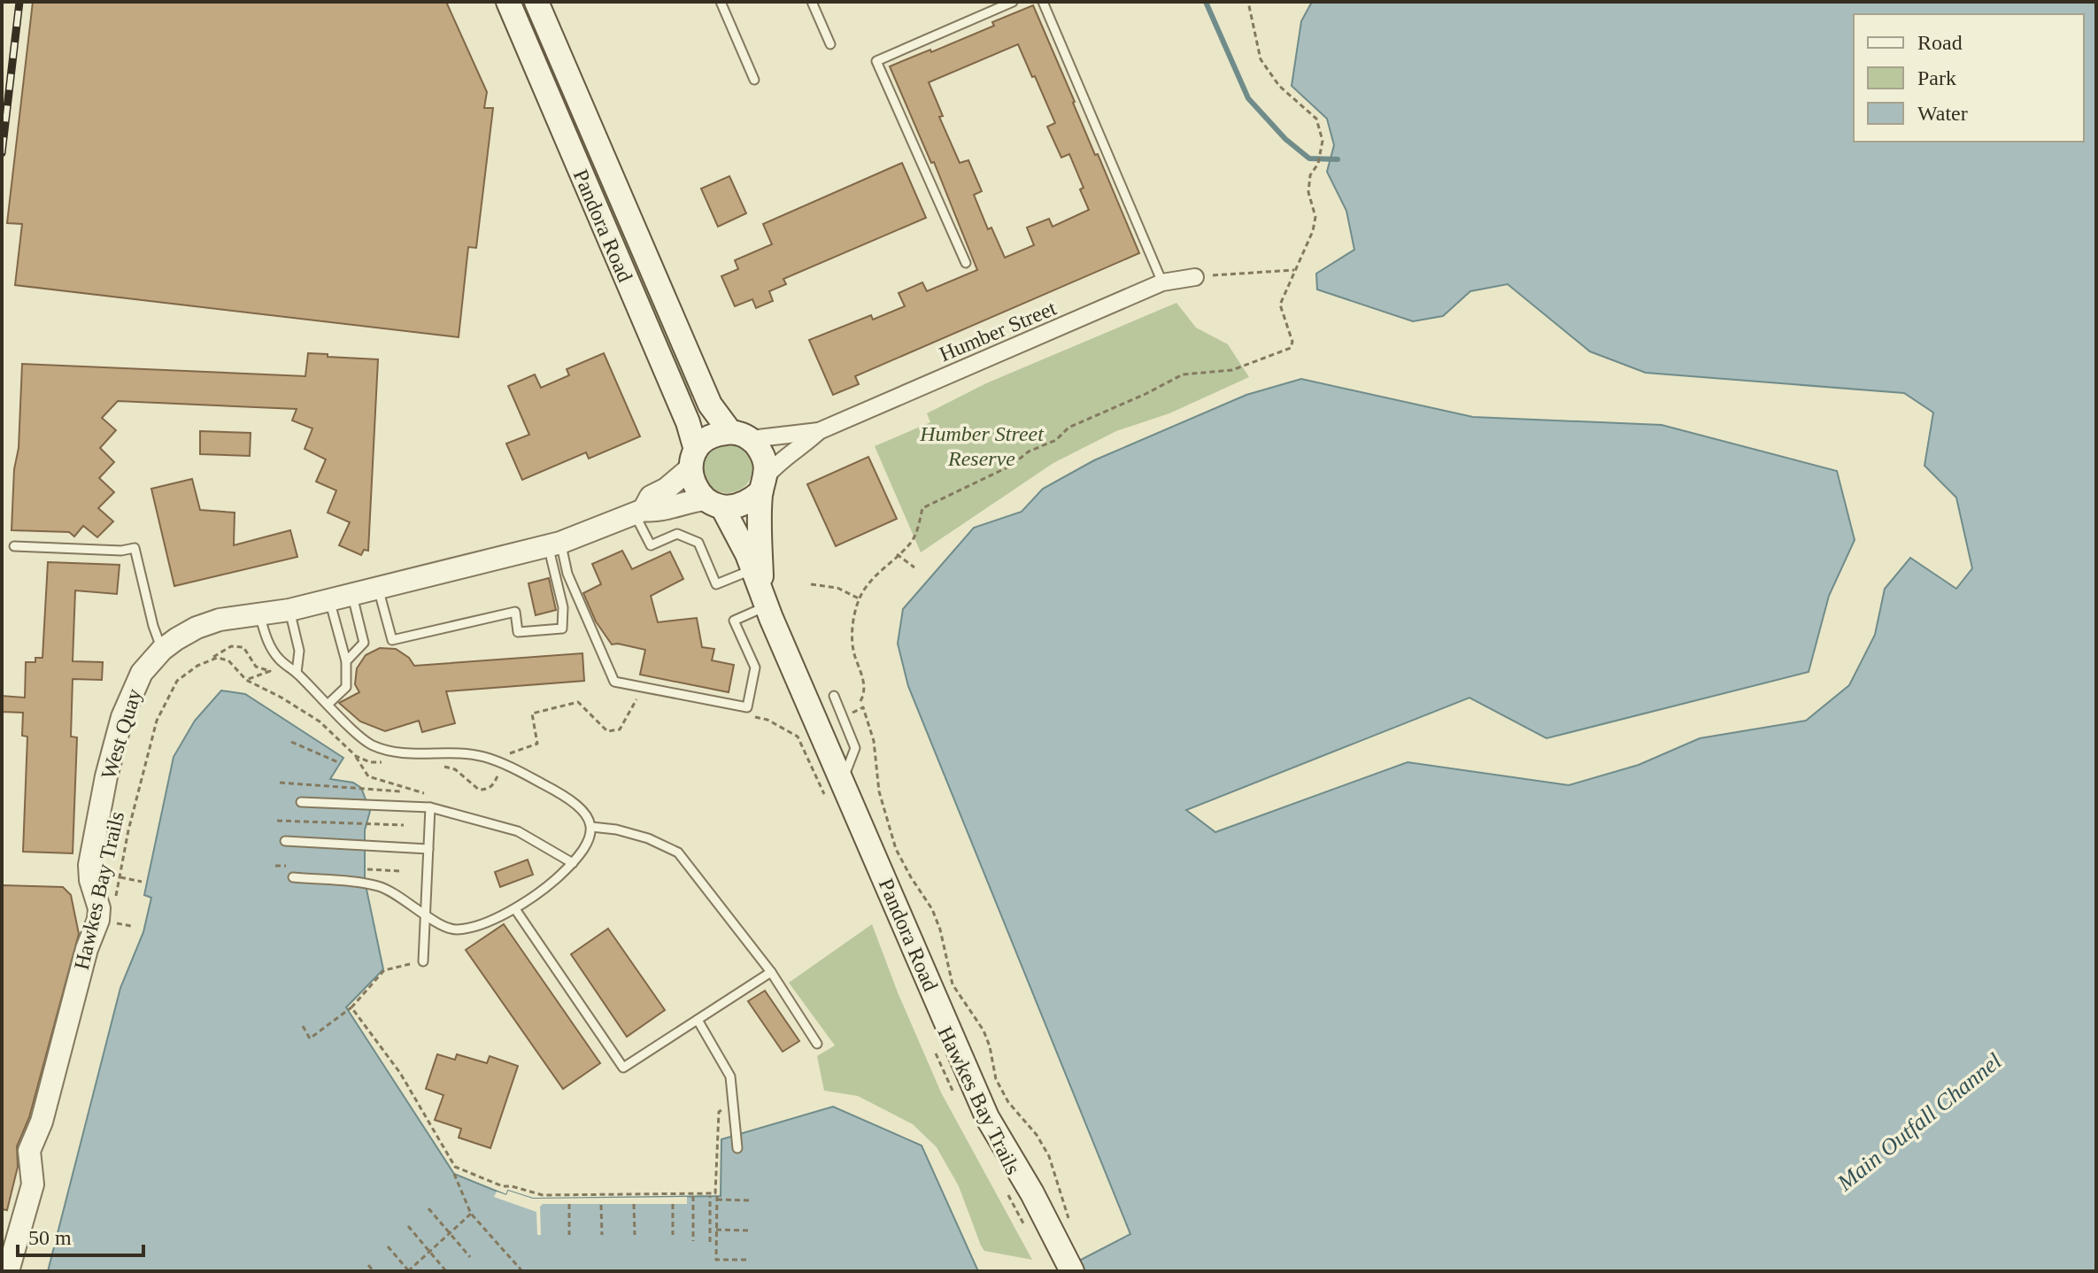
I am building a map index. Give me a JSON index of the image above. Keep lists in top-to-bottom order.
{
  "streets": {
    "main road": ["Pandora Road"],
    "street": ["Humber Street", "West Quay"],
    "path": ["Hawkes Bay Trails"]
  },
  "crossings": [
    ["Pandora Road", "Humber Street"],
    ["Pandora Road", "West Quay"],
    ["Humber Street", "West Quay"]
  ],
  "water": ["Main Outfall Channel"],
  "parks": ["Humber Street Reserve"],
  "legend": ["Road", "Park", "Water"],
  "scale_bar": "50 m"
}
